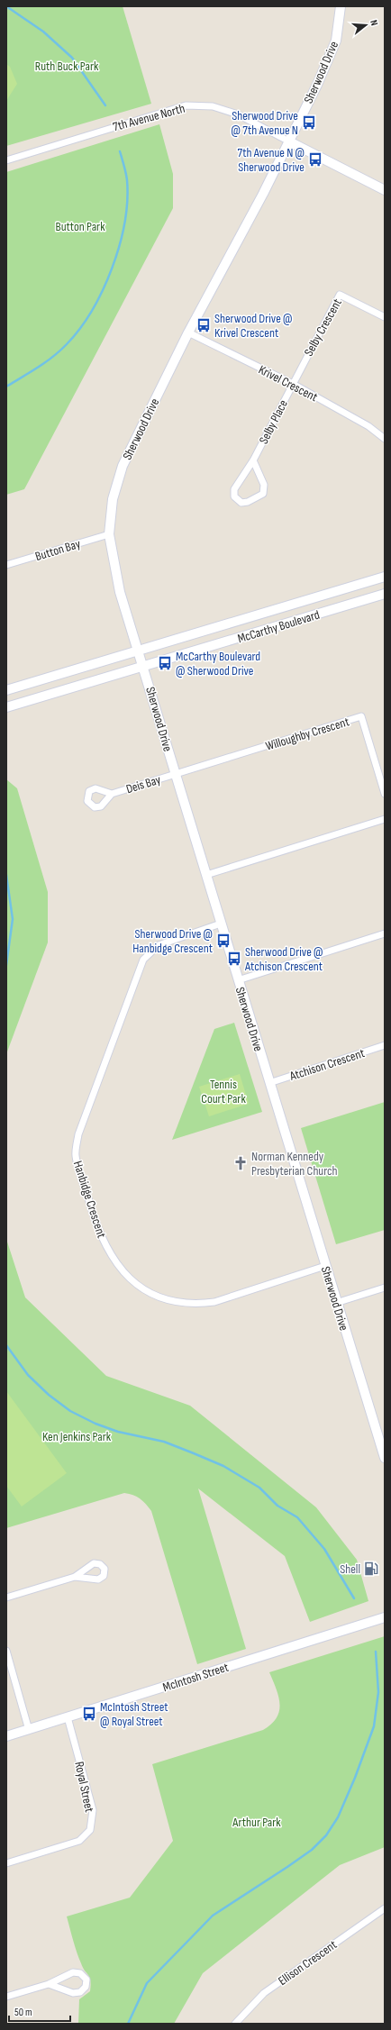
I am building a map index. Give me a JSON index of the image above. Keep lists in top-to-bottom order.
{
  "streets": {
    "street": [
      "Sherwood Drive",
      "7th Avenue North",
      "Selby Crescent",
      "Krivel Crescent",
      "Selby Place",
      "Button Bay",
      "McCarthy Boulevard",
      "Willoughby Crescent",
      "Deis Bay",
      "Atchison Crescent",
      "Hanbidge Crescent",
      "McIntosh Street",
      "Royal Street",
      "Ellison Crescent"
    ]
  },
  "crossings": [
    ["Sherwood Drive", "7th Avenue North"],
    ["Sherwood Drive", "Krivel Crescent"],
    ["Sherwood Drive", "Button Bay"],
    ["Sherwood Drive", "McCarthy Boulevard"],
    ["Sherwood Drive", "Willoughby Crescent"],
    ["Sherwood Drive", "Deis Bay"],
    ["Sherwood Drive", "Atchison Crescent"],
    ["Sherwood Drive", "Hanbidge Crescent"],
    ["Selby Crescent", "Krivel Crescent"],
    ["Selby Crescent", "Selby Place"],
    ["Krivel Crescent", "Selby Place"],
    ["Willoughby Crescent", "Deis Bay"],
    ["McIntosh Street", "Royal Street"]
  ],
  "parks": [
    "Ruth Buck Park",
    "Button Park",
    "Tennis Court Park",
    "Ken Jenkins Park",
    "Arthur Park"
  ],
  "places": {
    "bus stop": [
      "Sherwood Drive @ 7th Avenue N",
      "7th Avenue N @ Sherwood Drive",
      "Sherwood Drive @ Krivel Crescent",
      "McCarthy Boulevard @ Sherwood Drive",
      "Sherwood Drive @ Hanbidge Crescent",
      "Sherwood Drive @ Atchison Crescent",
      "McIntosh Street @ Royal Street"
    ],
    "church": ["Norman Kennedy Presbyterian Church"],
    "fuel station": ["Shell"]
  },
  "scale_bar": "50 m",
  "north": "right"
}
